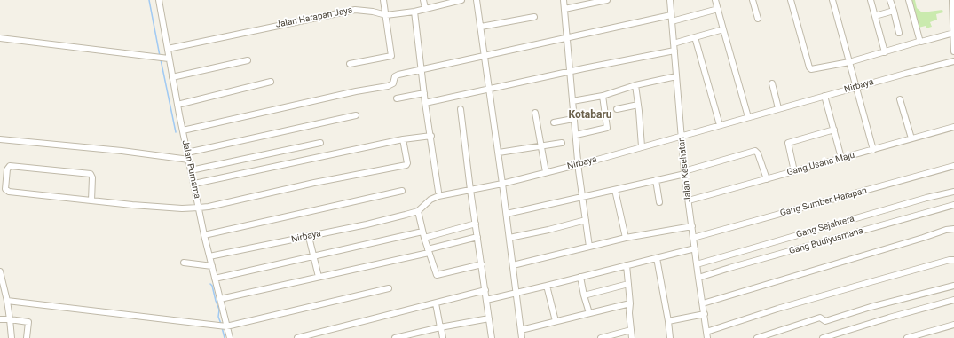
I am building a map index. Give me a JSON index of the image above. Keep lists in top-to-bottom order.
{
  "streets": {
    "street": [
      "Jalan Harapan Jaya",
      "Nirbaya",
      "Gang Usaha Maju",
      "Jalan Purnama",
      "Jalan Kesehatan",
      "Gang Sumber Harapan",
      "Gang Sejahtera",
      "Gang Budiyusmana"
    ]
  },
  "crossings": [
    ["Jalan Harapan Jaya", "Jalan Purnama"],
    ["Nirbaya", "Jalan Purnama"],
    ["Nirbaya", "Jalan Kesehatan"],
    ["Gang Usaha Maju", "Jalan Kesehatan"],
    ["Jalan Kesehatan", "Gang Sumber Harapan"],
    ["Jalan Kesehatan", "Gang Sejahtera"],
    ["Jalan Kesehatan", "Gang Budiyusmana"]
  ],
  "districts": ["Kotabaru"]
}
